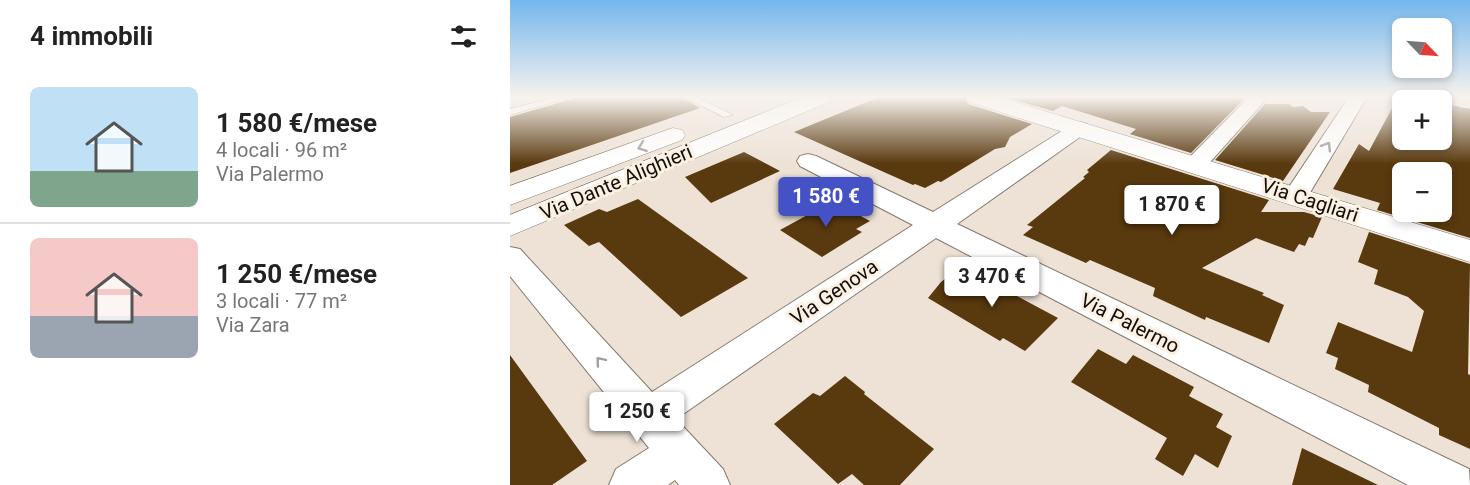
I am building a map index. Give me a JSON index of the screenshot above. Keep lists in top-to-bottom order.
{
  "streets": {
    "street": [
      "Via Dante Alighieri",
      "Via Cagliari",
      "Via Genova",
      "Via Palermo"
    ]
  },
  "crossings": [
    ["Via Cagliari", "Via Genova"],
    ["Via Genova", "Via Palermo"]
  ],
  "north": "bottom right",
  "page": {
    "heading": "4 immobili",
    "map_buttons": ["+", "−"],
    "list": [
      {
        "name": "1 580 €/mese",
        "note": "4 locali · 96 m² · Via Palermo"
      },
      {
        "name": "1 250 €/mese",
        "note": "3 locali · 77 m² · Via Zara"
      }
    ],
    "price": [
      "1 580 €",
      "1 870 €",
      "3 470 €",
      "1 250 €"
    ]
  }
}
